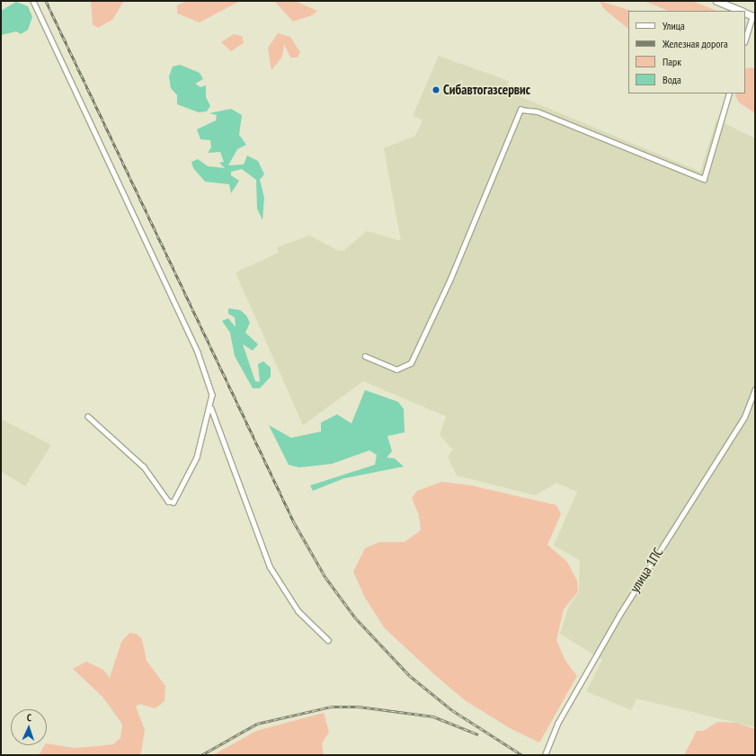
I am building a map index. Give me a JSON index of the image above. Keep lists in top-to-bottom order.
{
  "streets": {
    "street": ["улица 1ПС"]
  },
  "places": ["Сибавтогазсервис"],
  "legend": [
    "Улица",
    "Железная дорога",
    "Парк",
    "Вода"
  ],
  "north": "top"
}
